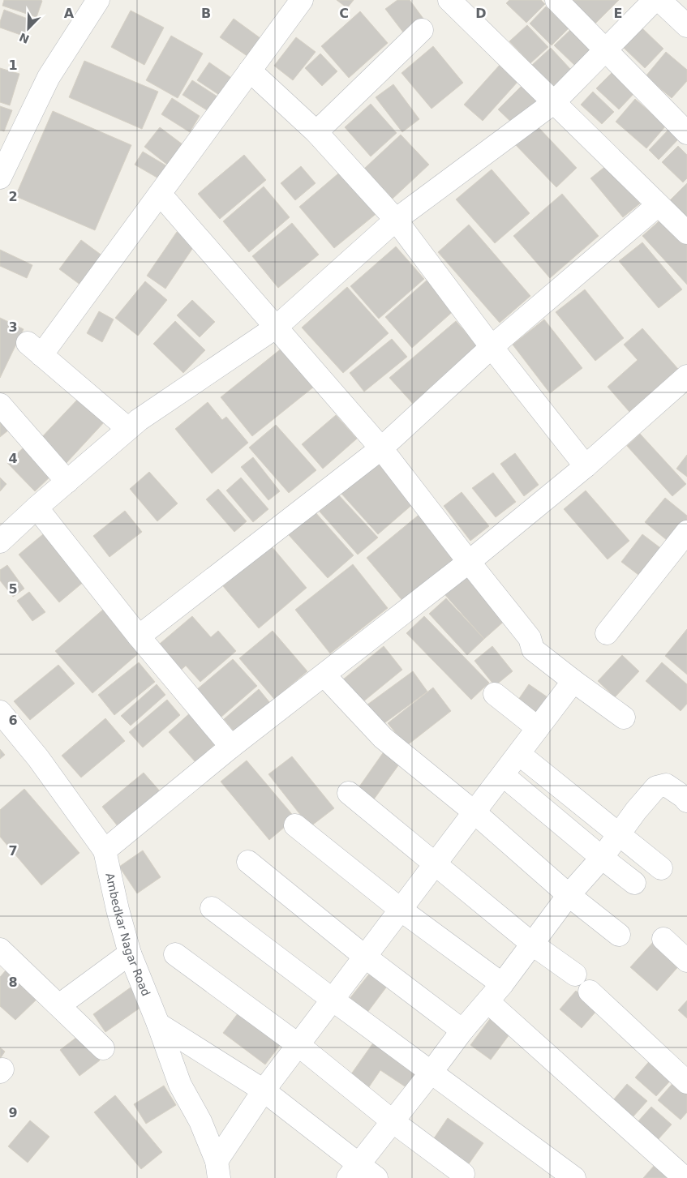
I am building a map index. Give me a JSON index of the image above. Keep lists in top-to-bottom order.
{
  "streets": {
    "street": ["Ambedkar Nagar Road"]
  },
  "north": "bottom left",
  "grid": {
    "columns": [
      "A",
      "B",
      "C",
      "D",
      "E"
    ],
    "rows": [
      "1",
      "2",
      "3",
      "4",
      "5",
      "6",
      "7",
      "8",
      "9"
    ]
  }
}
